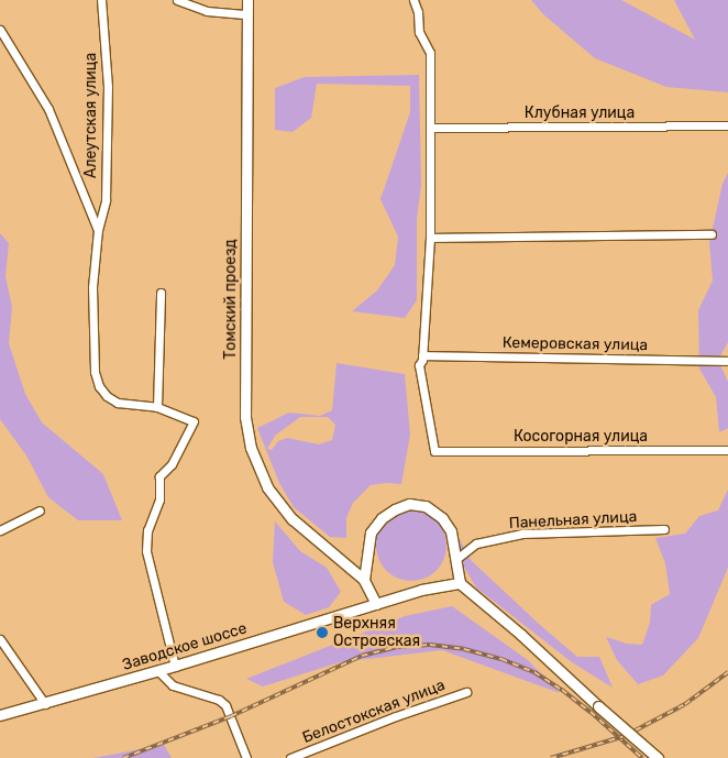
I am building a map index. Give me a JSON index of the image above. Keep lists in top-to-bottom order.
{
  "streets": {
    "main road": ["Томский проезд", "Заводское шоссе"],
    "street": [
      "Клубная улица",
      "Алеутская улица",
      "Кемеровская улица",
      "Косогорная улица",
      "Панельная улица",
      "Белостокская улица"
    ]
  },
  "crossings": [
    ["Алеутская улица", "Заводское шоссе"],
    ["Томский проезд", "Панельная улица"],
    ["Томский проезд", "Заводское шоссе"],
    ["Кемеровская улица", "Косогорная улица"],
    ["Панельная улица", "Заводское шоссе"]
  ],
  "places": ["Верхняя Островская"]
}
